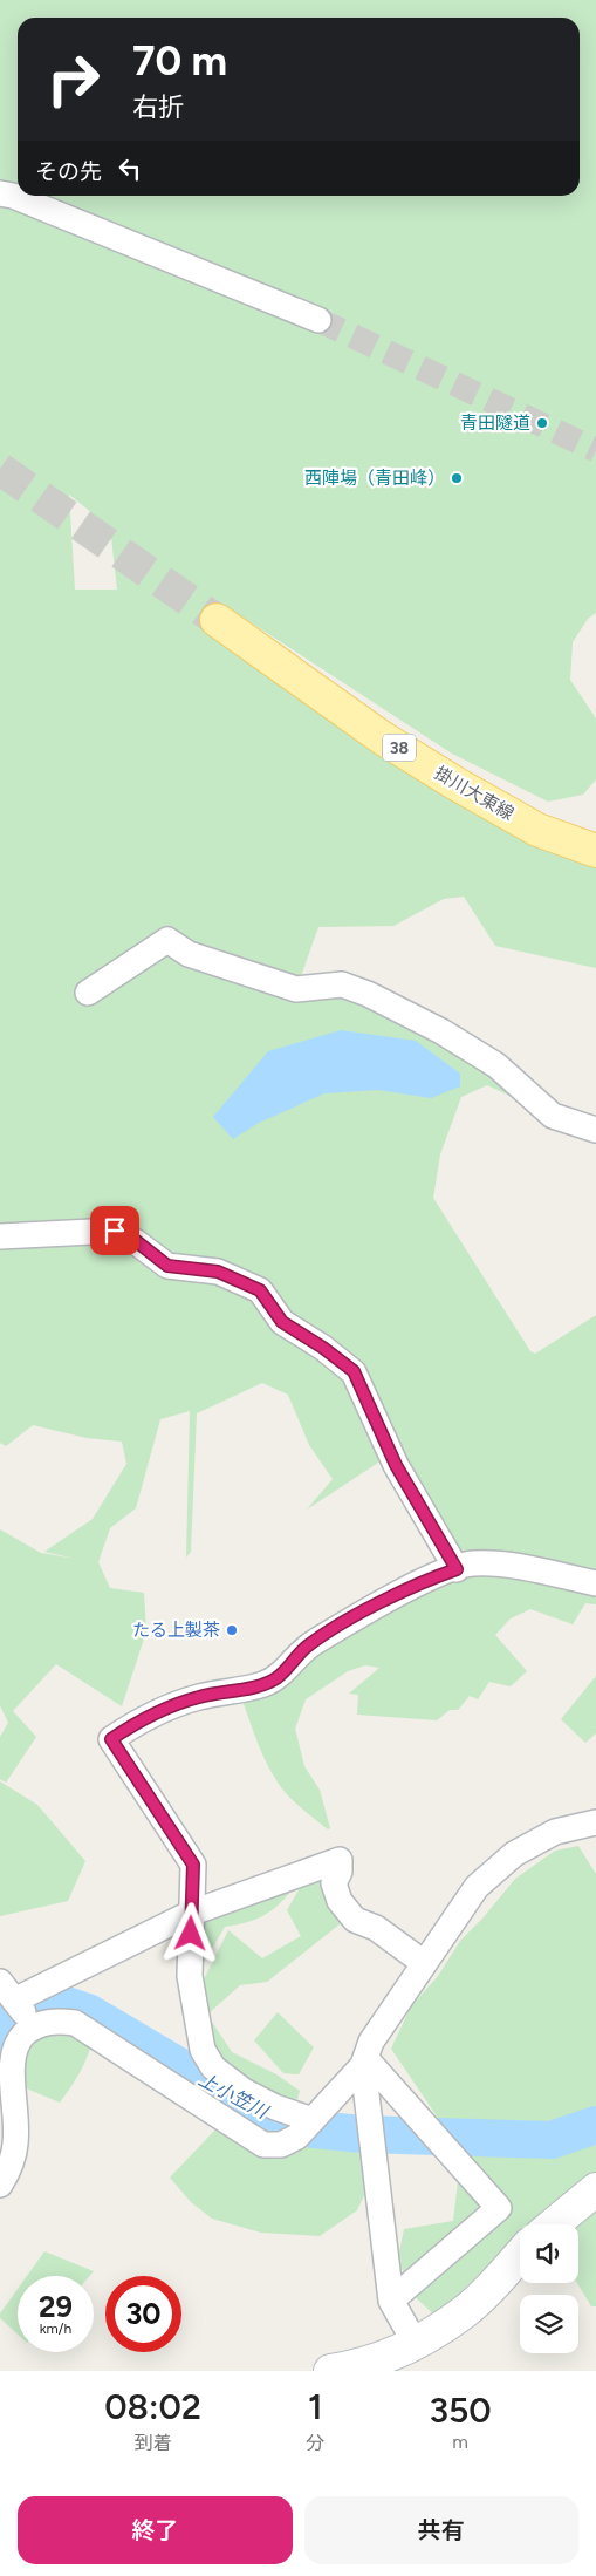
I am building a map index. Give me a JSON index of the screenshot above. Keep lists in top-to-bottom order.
{
  "streets": {
    "main road": ["38", "掛川大東線"]
  },
  "water": ["上小笠川"],
  "places": ["青田隧道", "西陣場（青田峰）", "たる上製茶"],
  "page": {
    "turn": ["70 m", "右折"],
    "then": "その先",
    "speed": "29 km/h",
    "limit": "30",
    "eta": [
      "08:02",
      "到着",
      "1",
      "分",
      "350",
      "m"
    ],
    "buttons": ["終了", "共有"]
  }
}
